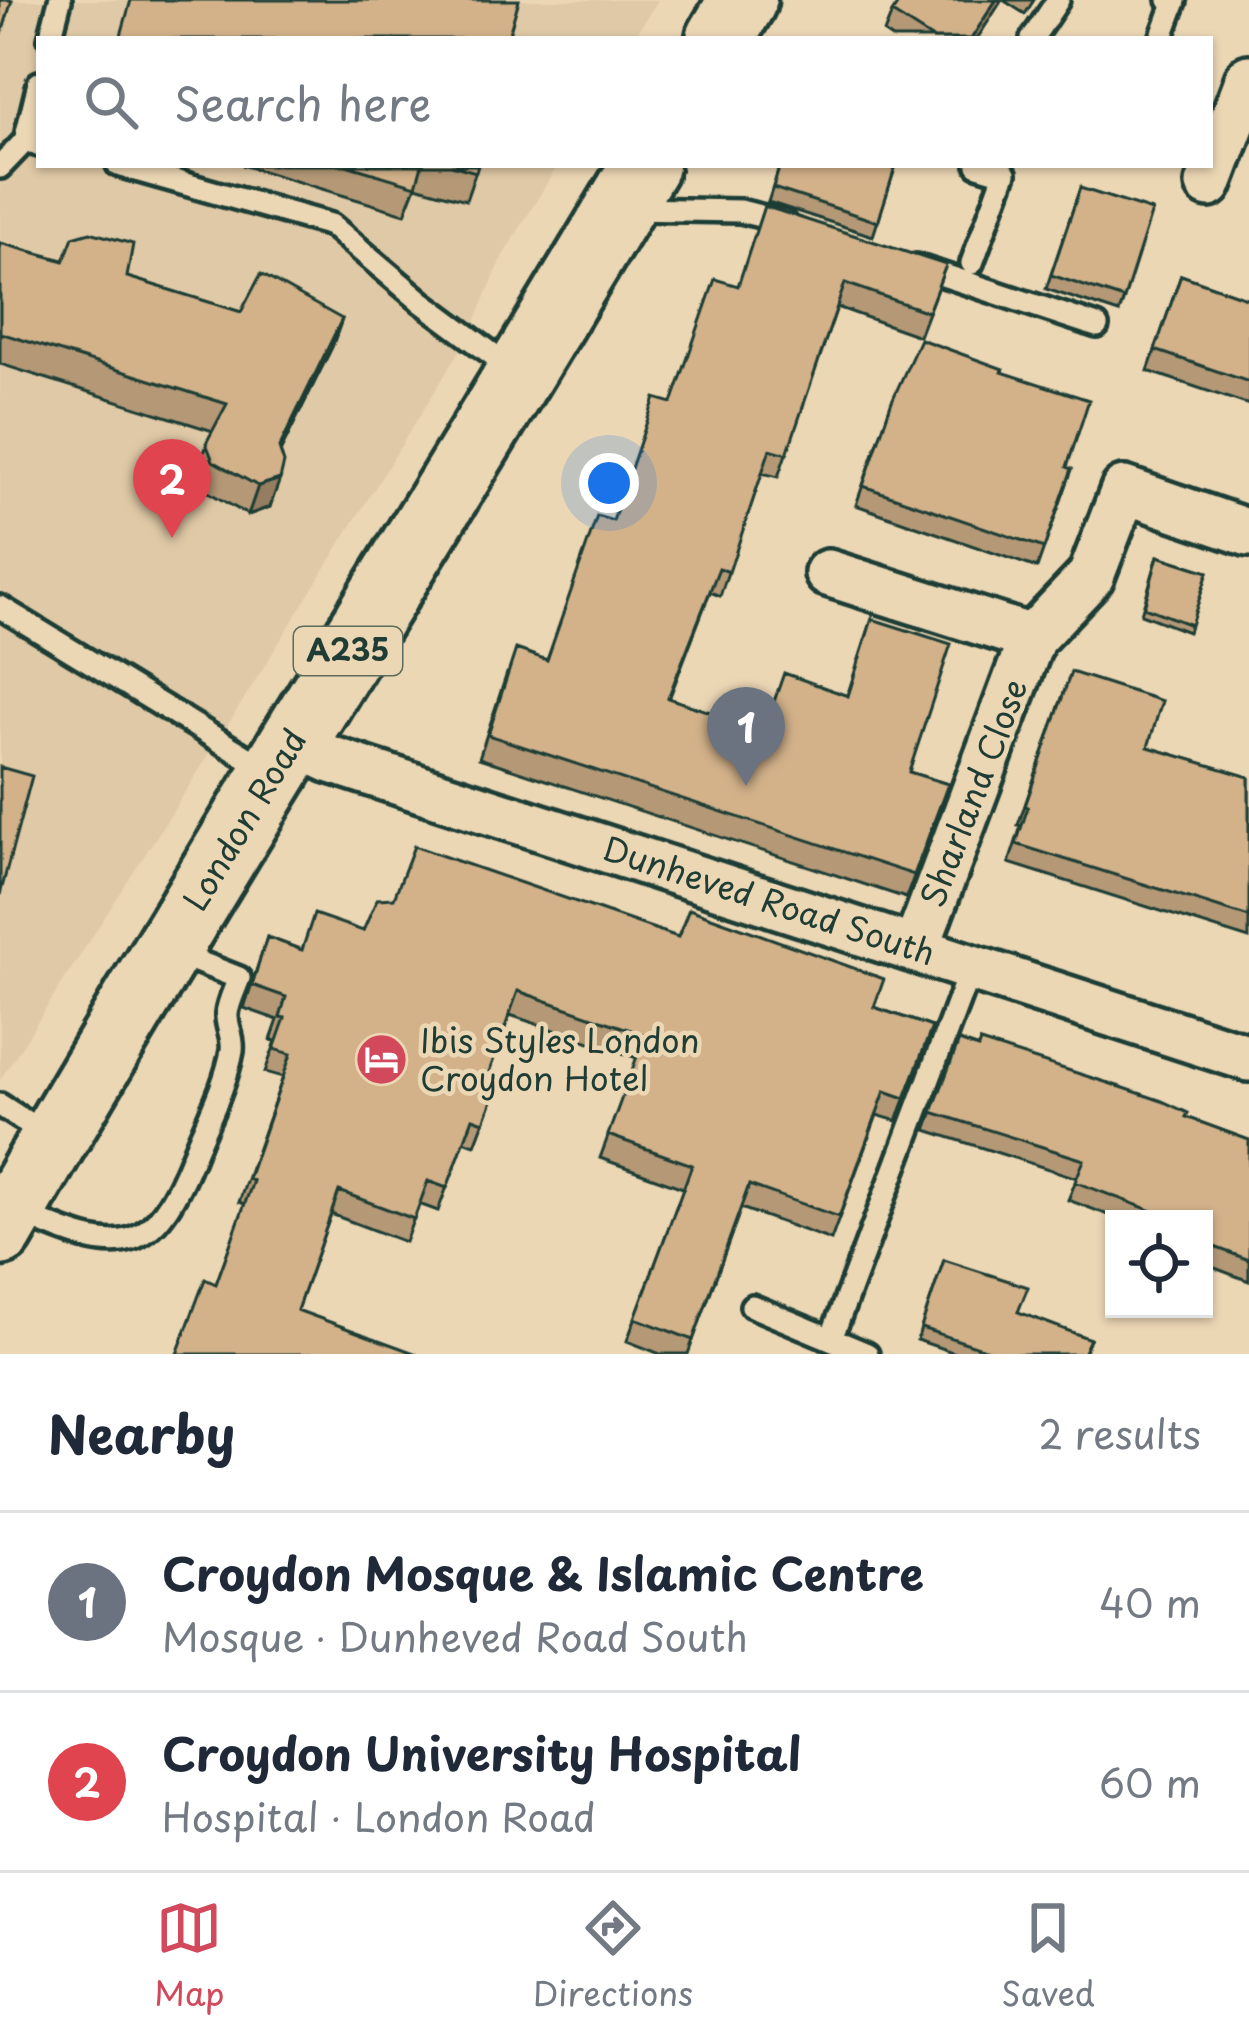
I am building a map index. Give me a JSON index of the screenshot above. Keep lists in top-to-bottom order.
{
  "streets": {
    "main road": ["A235", "London Road"],
    "street": ["Sharland Close", "Dunheved Road South"]
  },
  "crossings": [
    ["Sharland Close", "Dunheved Road South"],
    ["London Road", "Dunheved Road South"]
  ],
  "places": {
    "hotel": ["Ibis Styles London Croydon Hotel"]
  },
  "page": {
    "search": "Search here",
    "pins": ["2", "1"],
    "heading": ["Nearby", "2 results"],
    "list": [
      {
        "mark": "1",
        "name": "Croydon Mosque & Islamic Centre",
        "note": "Mosque · Dunheved Road South",
        "value": "40 m"
      },
      {
        "mark": "2",
        "name": "Croydon University Hospital",
        "note": "Hospital · London Road",
        "value": "60 m"
      }
    ],
    "nav": ["Map", "Directions", "Saved"]
  }
}
